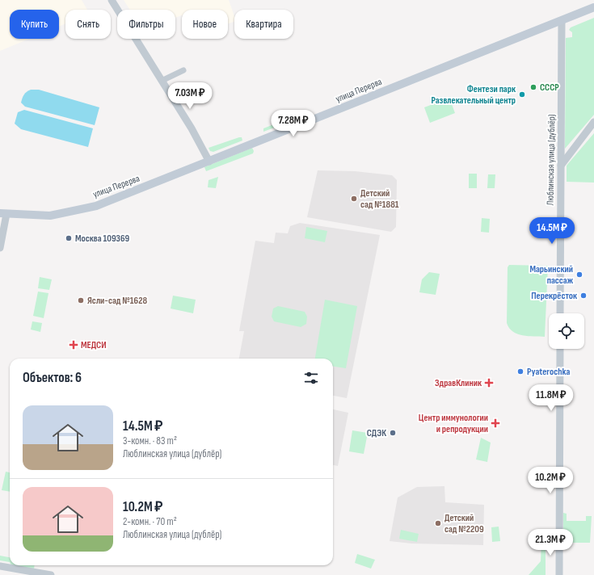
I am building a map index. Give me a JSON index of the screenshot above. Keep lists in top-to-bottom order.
{
  "streets": {
    "main road": ["улица Перерва"],
    "street": ["Люблинская улица (дублёр)"]
  },
  "crossings": [
    ["улица Перерва", "Люблинская улица (дублёр)"]
  ],
  "places": {
    "other": [
      "СССР",
      "Фентези парк Развлекательный центр",
      "Детский сад №1881",
      "Москва 109369",
      "Марьинский пассаж",
      "Перекрёсток",
      "Ясли-сад №1628",
      "Pyaterochka",
      "СДЭК",
      "Детский сад №2209"
    ],
    "health": ["МЕДСИ", "ЗдравКлиник", "Центр иммунологии и репродукции"]
  },
  "page": {
    "chip": [
      "Купить",
      "Снять",
      "Фильтры",
      "Новое",
      "Квартира"
    ],
    "price": [
      "7.03M ₽",
      "7.28M ₽",
      "14.5M ₽",
      "11.8M ₽",
      "10.2M ₽",
      "21.3M ₽"
    ],
    "heading": "Объектов: 6",
    "list": [
      {
        "name": "14.5M ₽",
        "note": "3-комн. · 83 m² · Люблинская улица (дублёр)"
      },
      {
        "name": "10.2M ₽",
        "note": "2-комн. · 70 m² · Люблинская улица (дублёр)"
      }
    ]
  }
}
